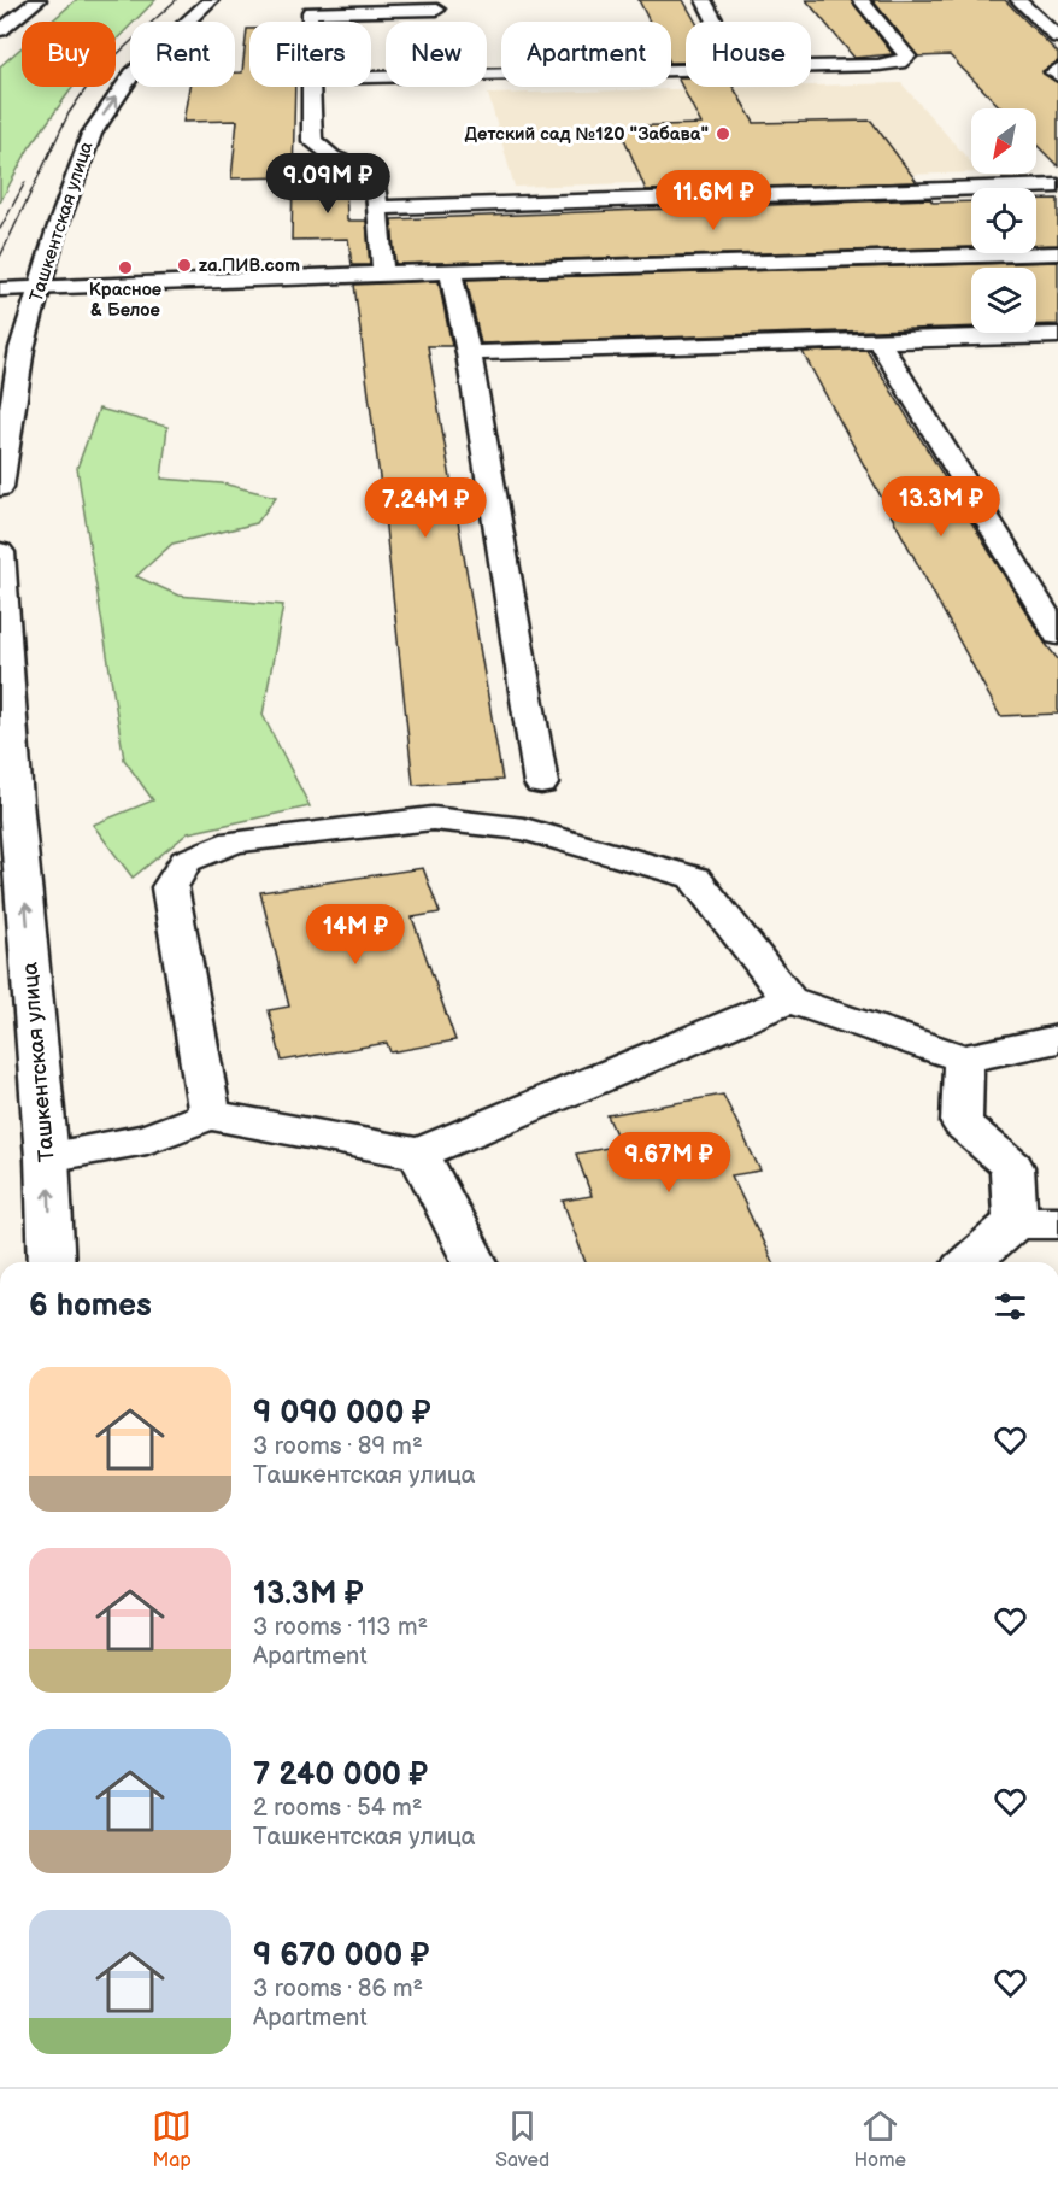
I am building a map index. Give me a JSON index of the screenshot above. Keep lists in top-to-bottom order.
{
  "streets": {
    "main road": ["Ташкентская улица"]
  },
  "one_way": ["Ташкентская улица"],
  "places": ["Детский сад №120 \"Забава\"", "za.ПИВ.com", "Красное & Белое"],
  "north": "bottom left",
  "page": {
    "chip": [
      "Buy",
      "Rent",
      "Filters",
      "New",
      "Apartment",
      "House"
    ],
    "price": [
      "9.09M ₽",
      "11.6M ₽",
      "13.3M ₽",
      "7.24M ₽",
      "14M ₽",
      "9.67M ₽"
    ],
    "heading": "6 homes",
    "list": [
      {
        "name": "9 090 000 ₽",
        "note": "3 rooms · 89 m² · Ташкентская улица"
      },
      {
        "name": "13.3M ₽",
        "note": "3 rooms · 113 m² · Apartment"
      },
      {
        "name": "7 240 000 ₽",
        "note": "2 rooms · 54 m² · Ташкентская улица"
      },
      {
        "name": "9 670 000 ₽",
        "note": "3 rooms · 86 m² · Apartment"
      }
    ],
    "tabs": ["Map", "Saved", "Home"]
  }
}
